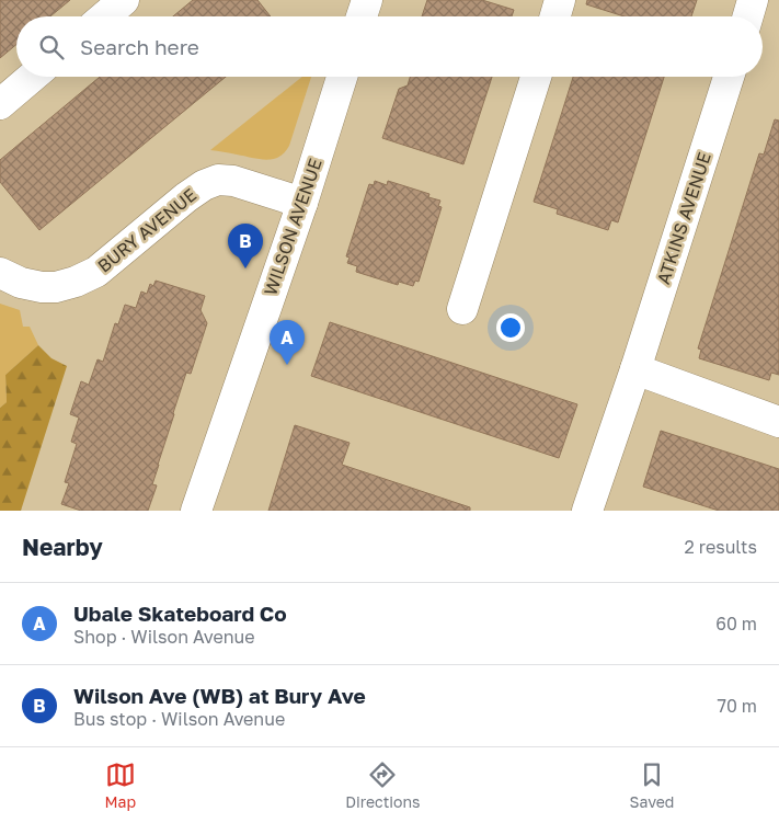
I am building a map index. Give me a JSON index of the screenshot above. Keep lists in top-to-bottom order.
{
  "streets": {
    "street": ["ATKINS AVENUE", "WILSON AVENUE", "BURY AVENUE"]
  },
  "crossings": [
    ["WILSON AVENUE", "BURY AVENUE"]
  ],
  "page": {
    "search": "Search here",
    "pins": ["B", "A"],
    "heading": ["Nearby", "2 results"],
    "list": [
      {
        "mark": "A",
        "name": "Ubale Skateboard Co",
        "note": "Shop · Wilson Avenue",
        "value": "60 m"
      },
      {
        "mark": "B",
        "name": "Wilson Ave (WB) at Bury Ave",
        "note": "Bus stop · Wilson Avenue",
        "value": "70 m"
      }
    ],
    "nav": ["Map", "Directions", "Saved"]
  }
}
